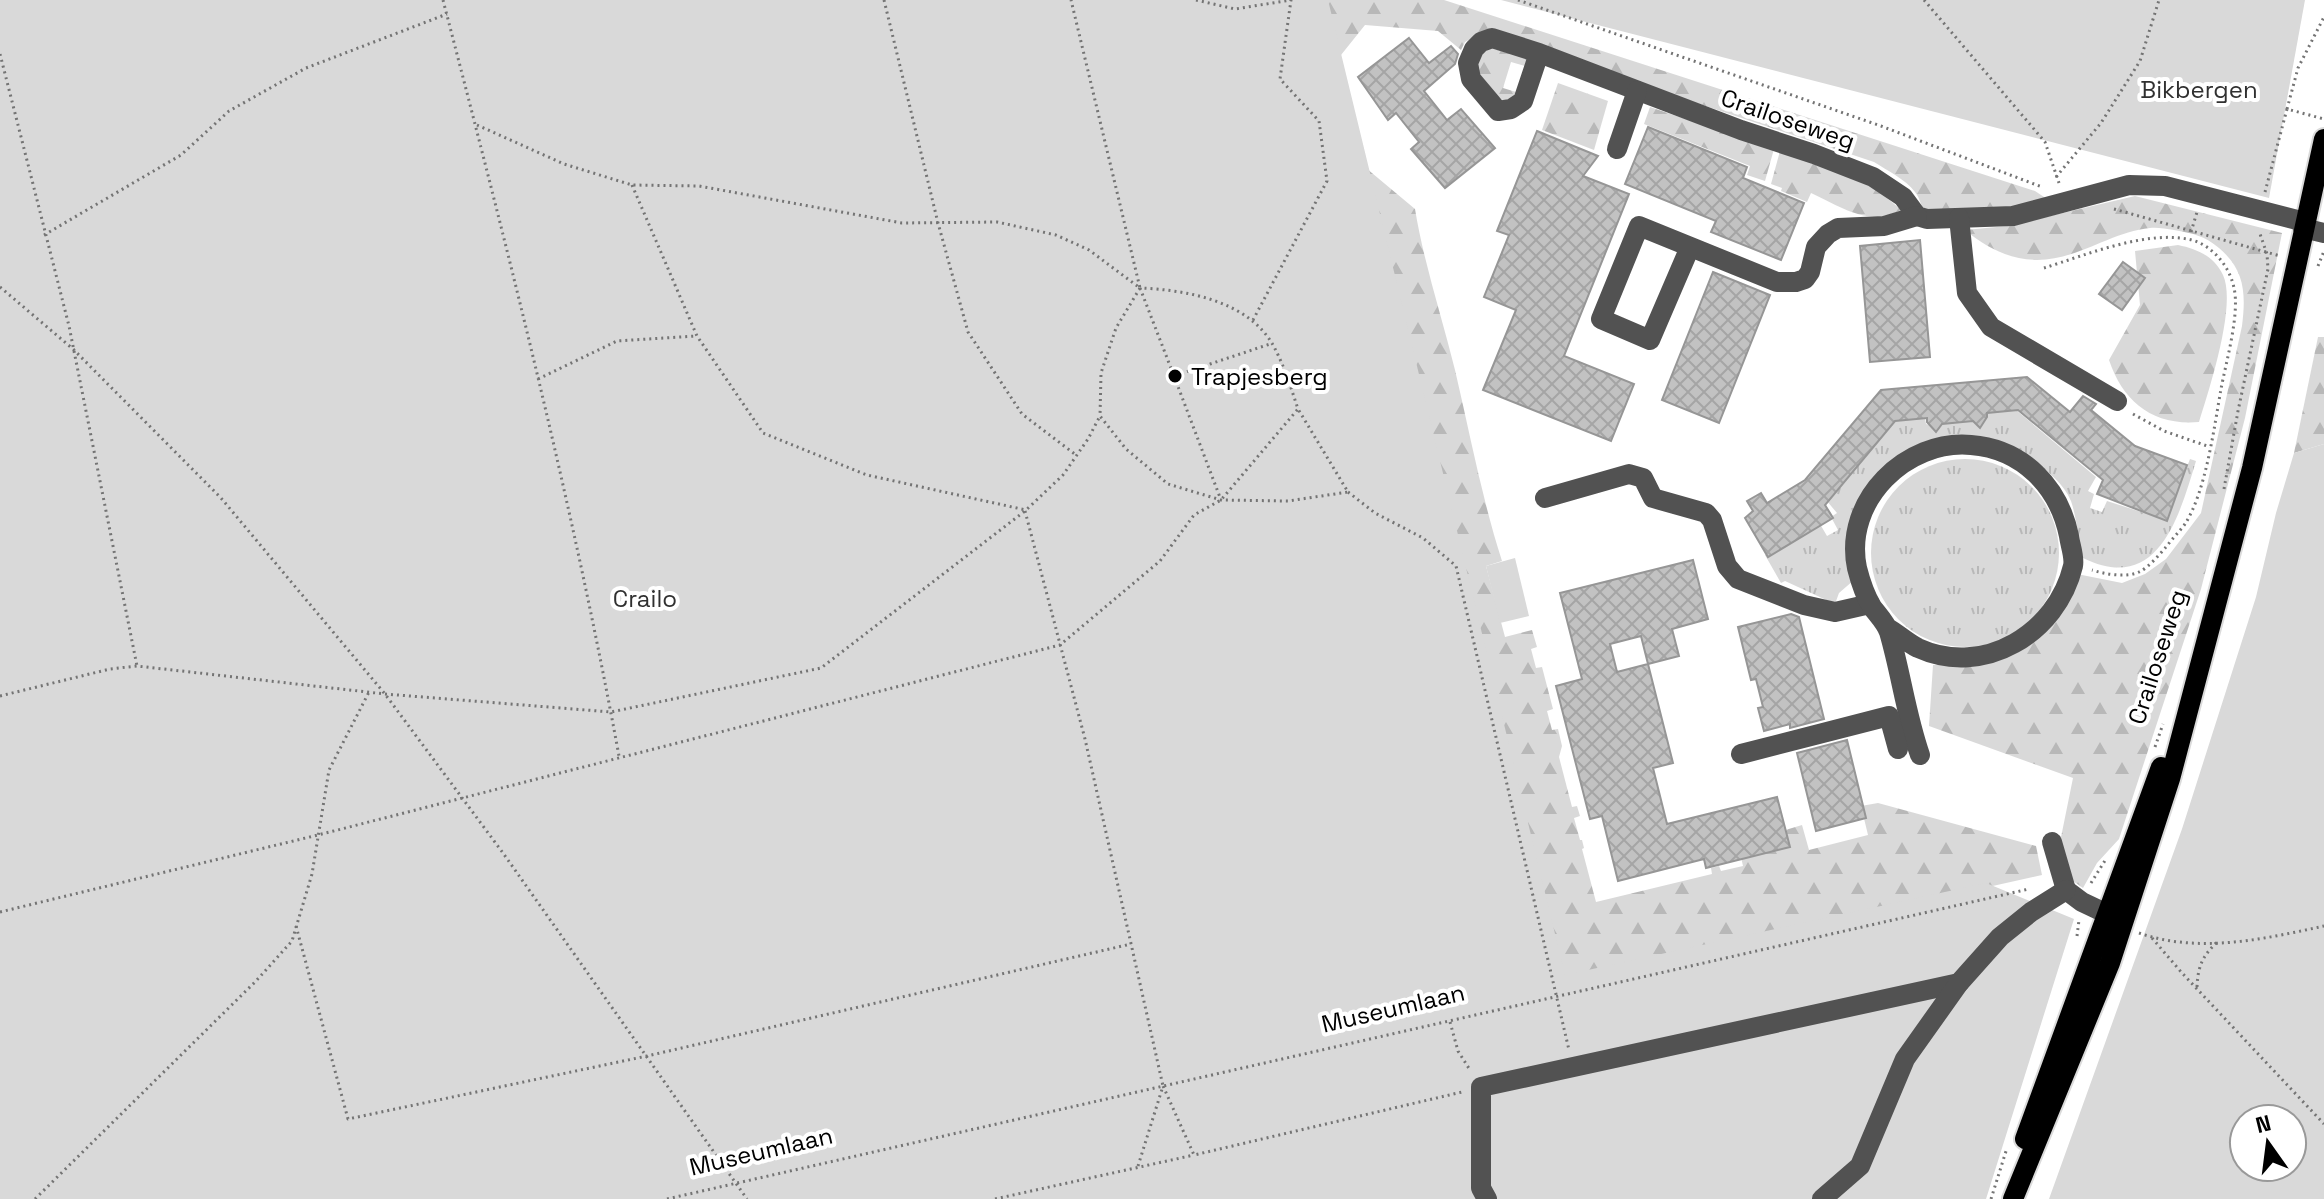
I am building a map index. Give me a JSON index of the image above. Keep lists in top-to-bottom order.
{
  "streets": {
    "main road": ["Crailoseweg"],
    "path": ["Museumlaan"]
  },
  "parks": ["Bikbergen", "Crailo"],
  "places": ["Trapjesberg"],
  "north": "top"
}
